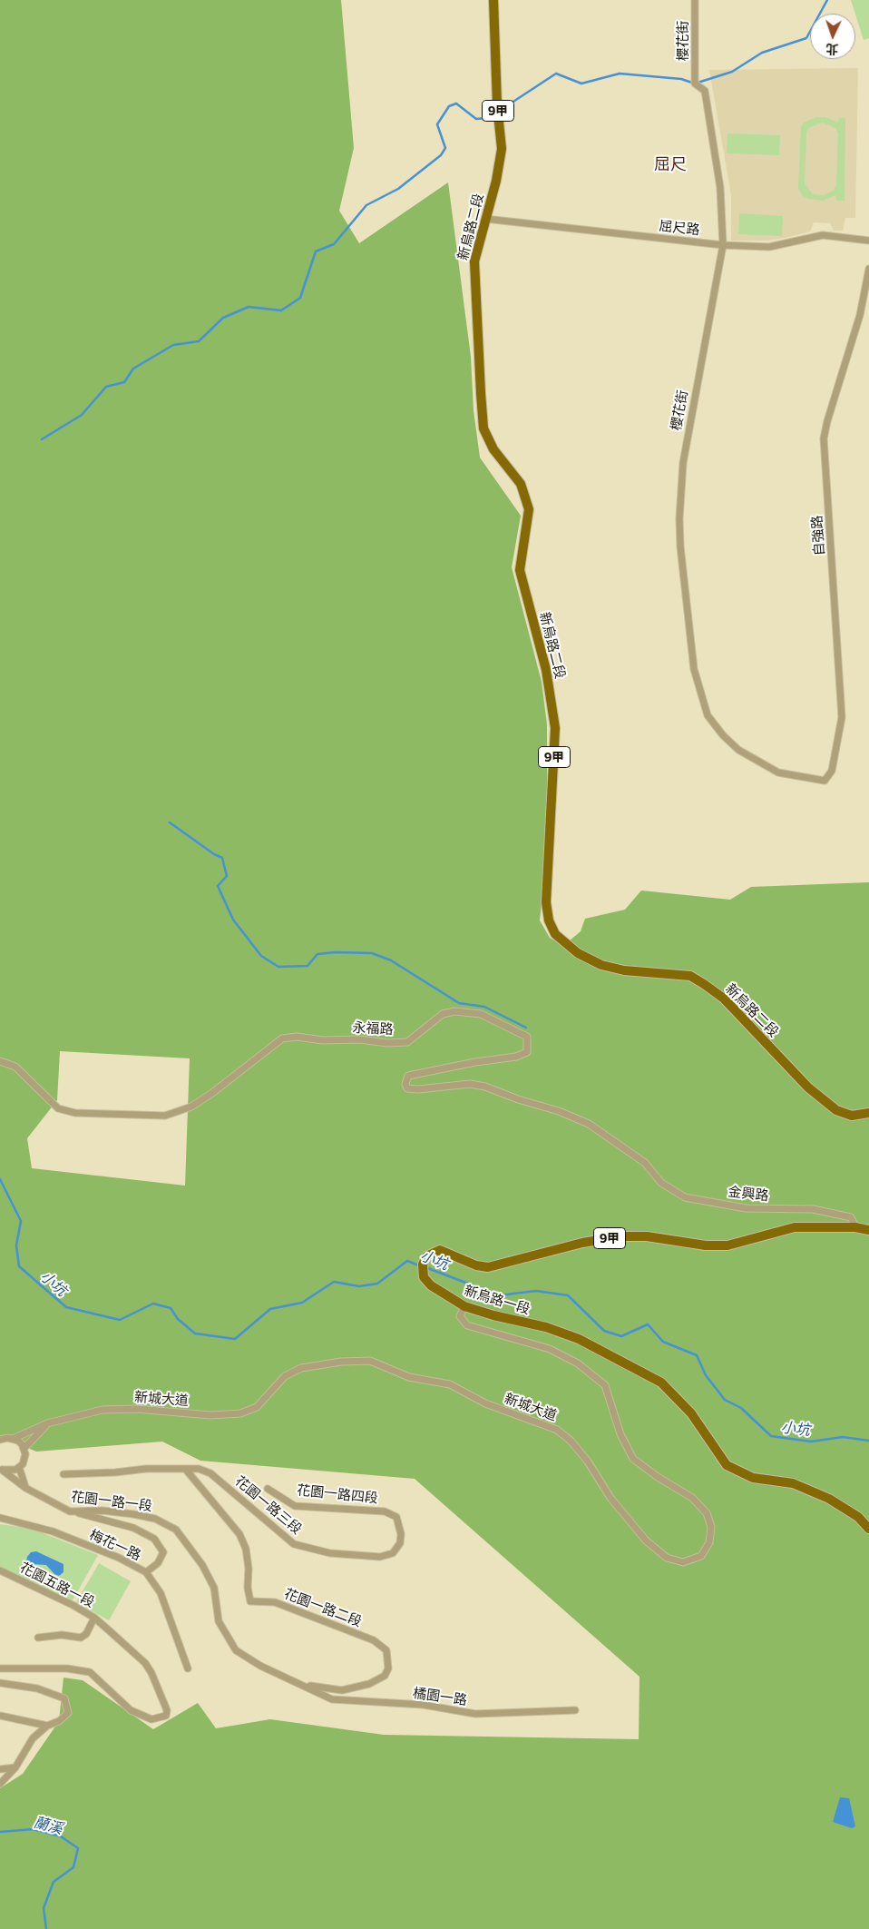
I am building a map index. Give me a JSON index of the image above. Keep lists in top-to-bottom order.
{
  "streets": {
    "main road": ["9甲", "新烏路二段", "新烏路一段"],
    "street": [
      "櫻花街",
      "屈尺路",
      "自強路",
      "永福路",
      "金興路",
      "新城大道",
      "花園一路四段",
      "花園一路一段",
      "花園一路三段",
      "梅花一路",
      "花園五路一段",
      "花園一路二段",
      "橘園一路"
    ]
  },
  "crossings": [
    ["櫻花街", "屈尺路"],
    ["櫻花街", "自強路"],
    ["新烏路二段", "屈尺路"],
    ["永福路", "金興路"],
    ["金興路", "新烏路一段"],
    ["新烏路一段", "新城大道"],
    ["花園一路四段", "花園一路三段"],
    ["花園一路一段", "花園一路二段"],
    ["花園一路一段", "橘園一路"],
    ["花園一路三段", "花園一路二段"],
    ["花園一路二段", "橘園一路"]
  ],
  "districts": ["屈尺"],
  "water": ["小坑", "蘭溪"],
  "north": "bottom"
}
